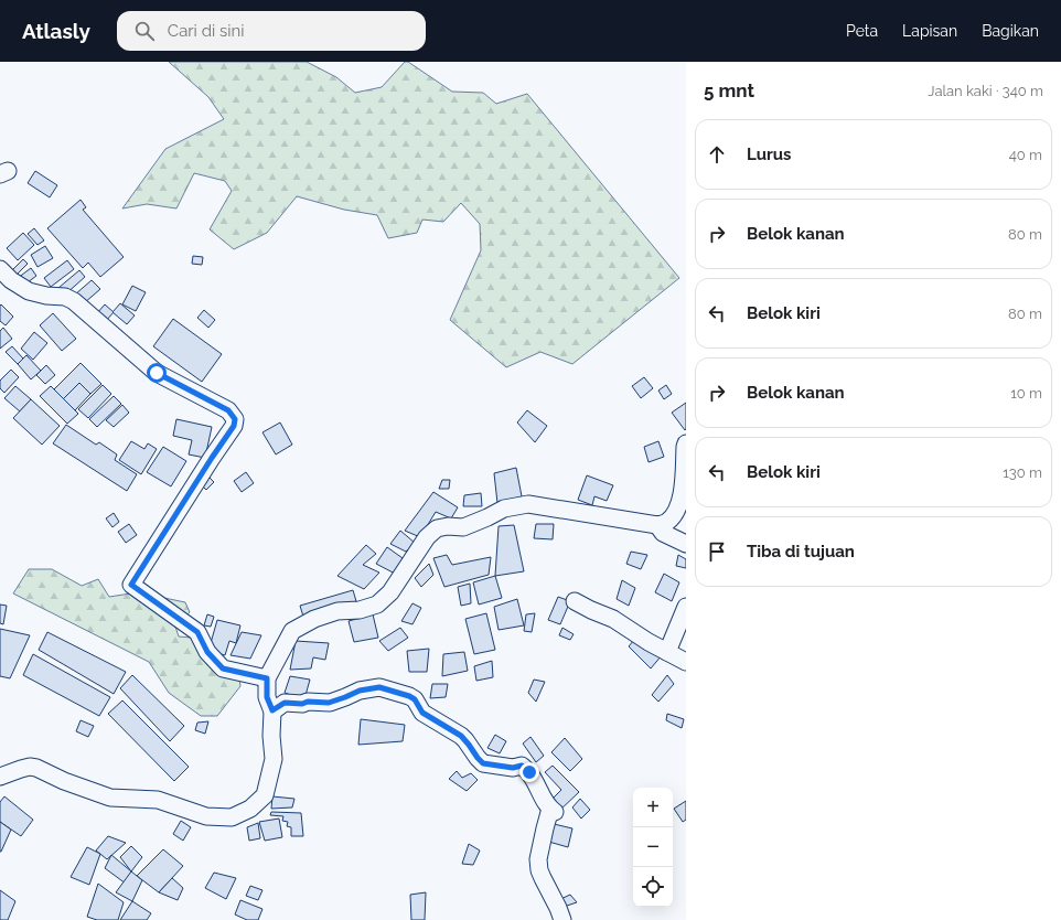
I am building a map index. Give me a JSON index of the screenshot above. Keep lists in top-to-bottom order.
{
  "page": {
    "header": "Atlasly",
    "search": "Cari di sini",
    "nav": ["Peta", "Lapisan", "Bagikan"],
    "heading": ["5 mnt", "Jalan kaki · 340 m"],
    "list": [
      ["Lurus", "40 m"],
      ["Belok kanan", "80 m"],
      ["Belok kiri", "80 m"],
      ["Belok kanan", "10 m"],
      ["Belok kiri", "130 m"],
      "Tiba di tujuan"
    ],
    "map_buttons": ["+", "−"]
  }
}
